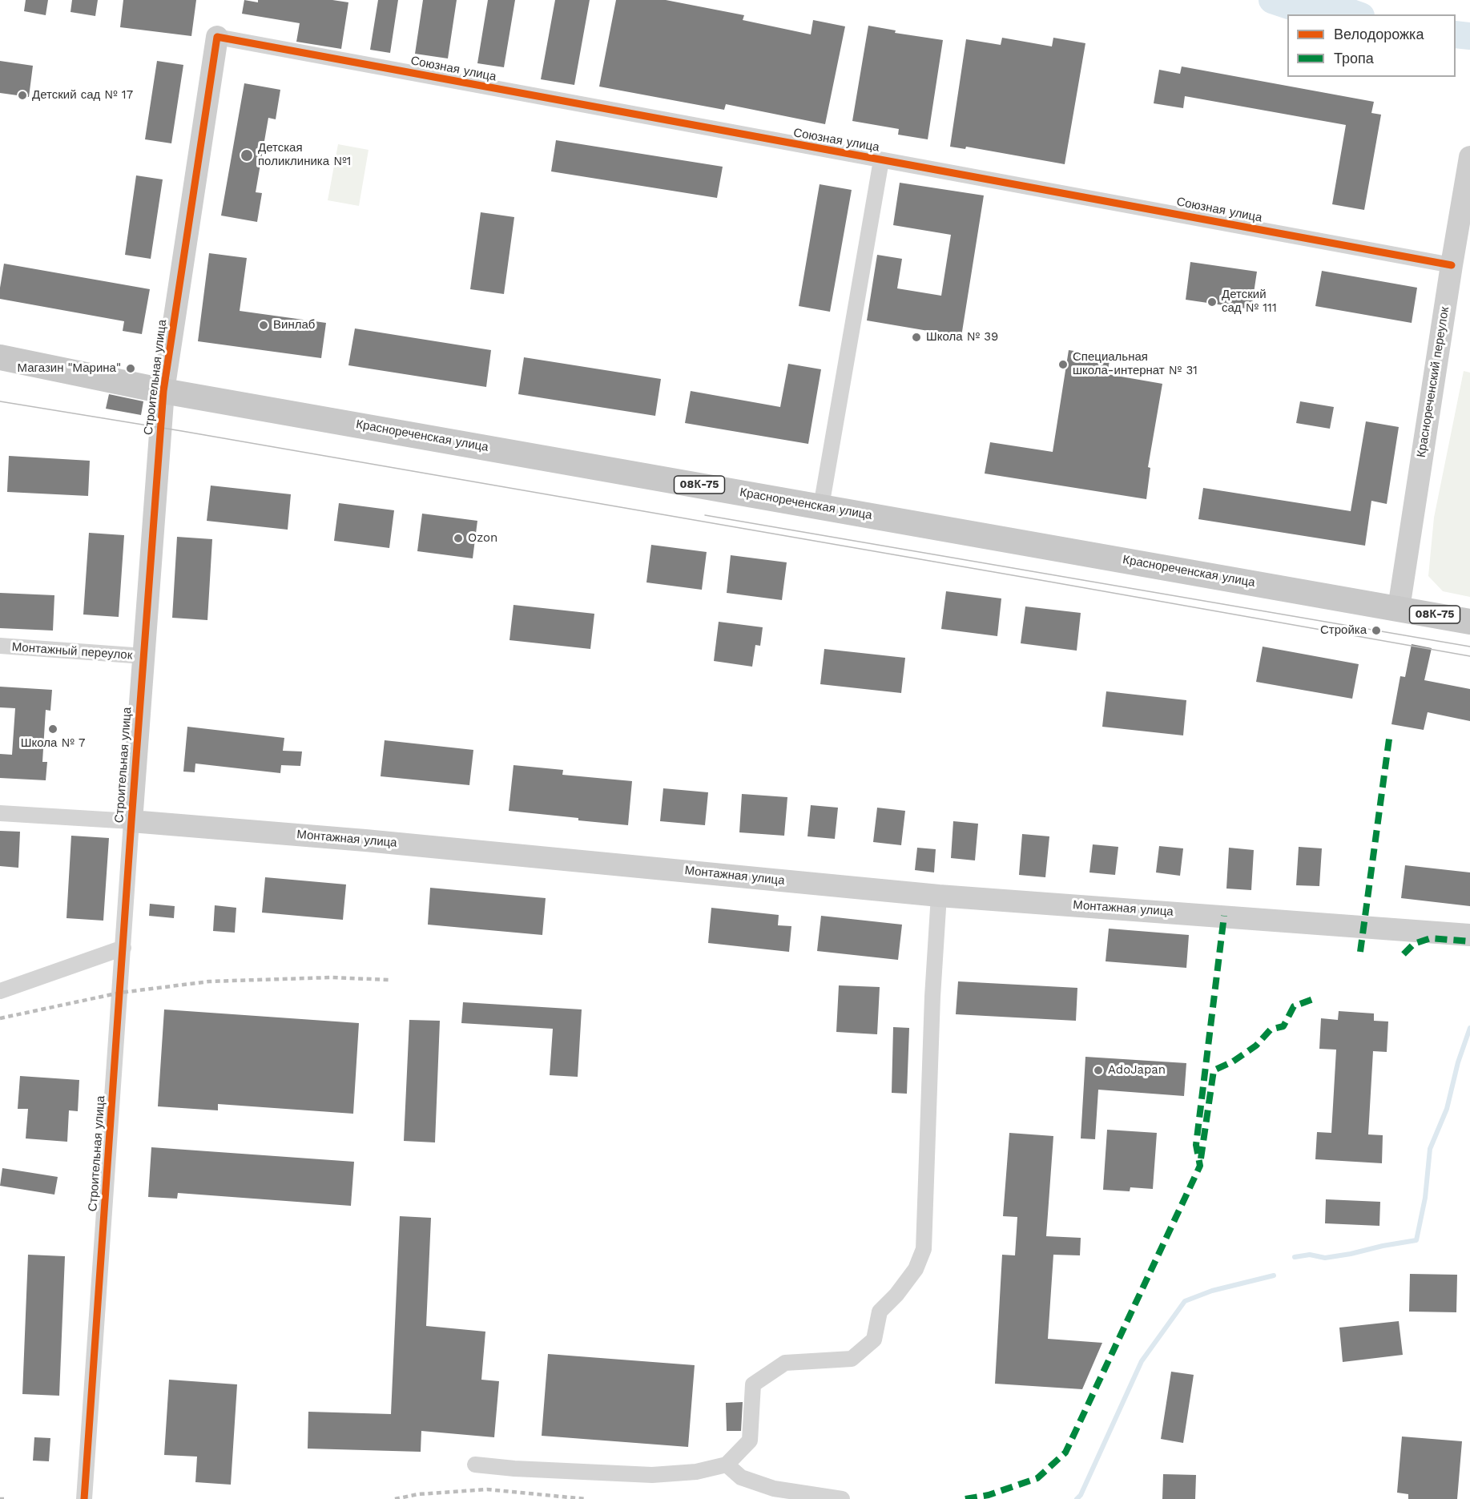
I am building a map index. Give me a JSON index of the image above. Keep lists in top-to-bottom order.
{
  "streets": {
    "main road": ["Краснореченская улица", "08К-75"],
    "street": [
      "Союзная улица",
      "Строительная улица",
      "Краснореченский переулок",
      "Монтажный переулок",
      "Монтажная улица"
    ]
  },
  "crossings": [
    ["Союзная улица", "Строительная улица"],
    ["Союзная улица", "Краснореченский переулок"],
    ["Строительная улица", "Краснореченская улица"],
    ["Строительная улица", "Монтажный переулок"],
    ["Строительная улица", "Монтажная улица"],
    ["Краснореченский переулок", "Краснореченская улица"]
  ],
  "places": [
    "Детский сад № 17",
    "Детская поликлиника №1",
    "Детский сад № 111",
    "Винлаб",
    "Школа № 39",
    "Специальная школа-интернат № 31",
    "Магазин \"Марина\"",
    "Ozon",
    "Стройка",
    "Школа № 7",
    "AdoJapan"
  ],
  "legend": ["Велодорожка", "Тропа"]
}
